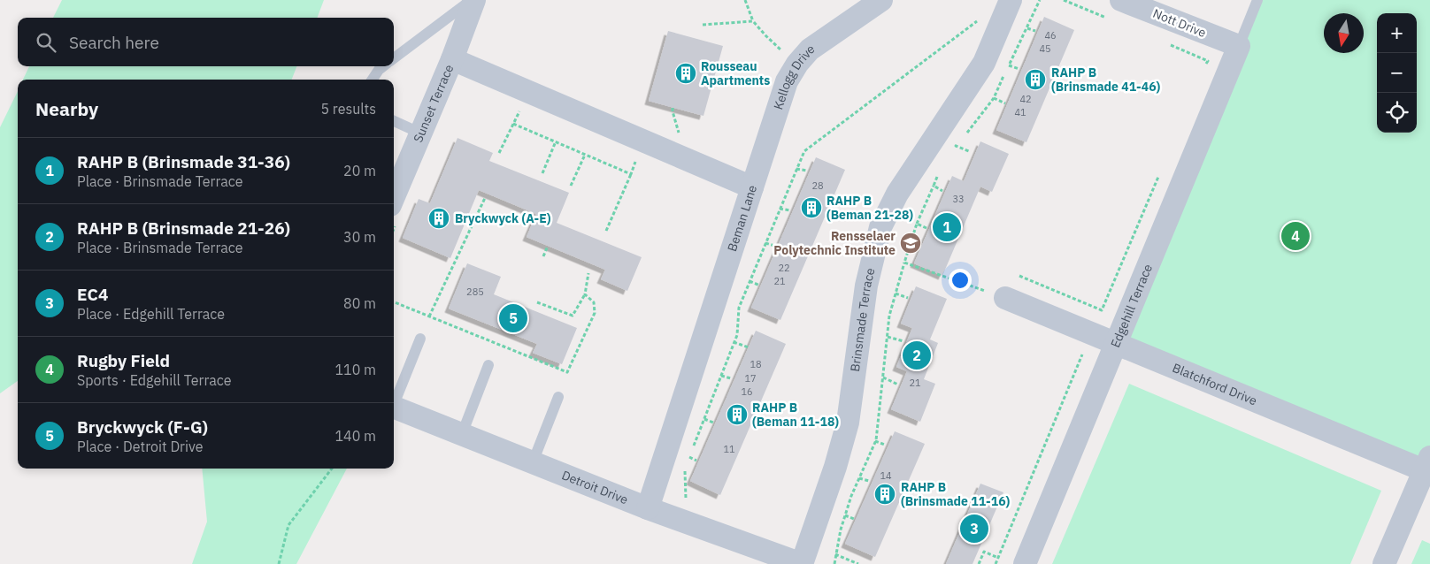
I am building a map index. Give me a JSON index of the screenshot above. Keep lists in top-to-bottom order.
{
  "streets": {
    "street": [
      "Nott Drive",
      "Kellogg Drive",
      "Sunset Terrace",
      "Beman Lane",
      "Edgehill Terrace",
      "Brinsmade Terrace",
      "Blatchford Drive",
      "Detroit Drive"
    ]
  },
  "crossings": [
    ["Nott Drive", "Edgehill Terrace"],
    ["Kellogg Drive", "Beman Lane"],
    ["Sunset Terrace", "Beman Lane"],
    ["Beman Lane", "Detroit Drive"],
    ["Edgehill Terrace", "Blatchford Drive"],
    ["Brinsmade Terrace", "Detroit Drive"]
  ],
  "places": {
    "building": [
      "Rousseau Apartments",
      "RAHP B (Brinsmade 41-46)",
      "RAHP B (Beman 21-28)",
      "Bryckwyck (A-E)",
      "RAHP B (Beman 11-18)",
      "RAHP B (Brinsmade 11-16)"
    ],
    "school or university": ["Rensselaer Polytechnic Institute"]
  },
  "house_numbers": [
    "46",
    "45",
    "42",
    "41",
    "28",
    "33",
    "22",
    "21",
    "285",
    "18",
    "17",
    "21",
    "16",
    "11",
    "14"
  ],
  "north": "bottom",
  "page": {
    "map_buttons": ["+", "−"],
    "search": "Search here",
    "heading": ["Nearby", "5 results"],
    "list": [
      {
        "mark": "1",
        "name": "RAHP B (Brinsmade 31-36)",
        "note": "Place · Brinsmade Terrace",
        "value": "20 m"
      },
      {
        "mark": "2",
        "name": "RAHP B (Brinsmade 21-26)",
        "note": "Place · Brinsmade Terrace",
        "value": "30 m"
      },
      {
        "mark": "3",
        "name": "EC4",
        "note": "Place · Edgehill Terrace",
        "value": "80 m"
      },
      {
        "mark": "4",
        "name": "Rugby Field",
        "note": "Sports · Edgehill Terrace",
        "value": "110 m"
      },
      {
        "mark": "5",
        "name": "Bryckwyck (F-G)",
        "note": "Place · Detroit Drive",
        "value": "140 m"
      }
    ],
    "pins": [
      "1",
      "4",
      "5",
      "2",
      "3"
    ]
  }
}
